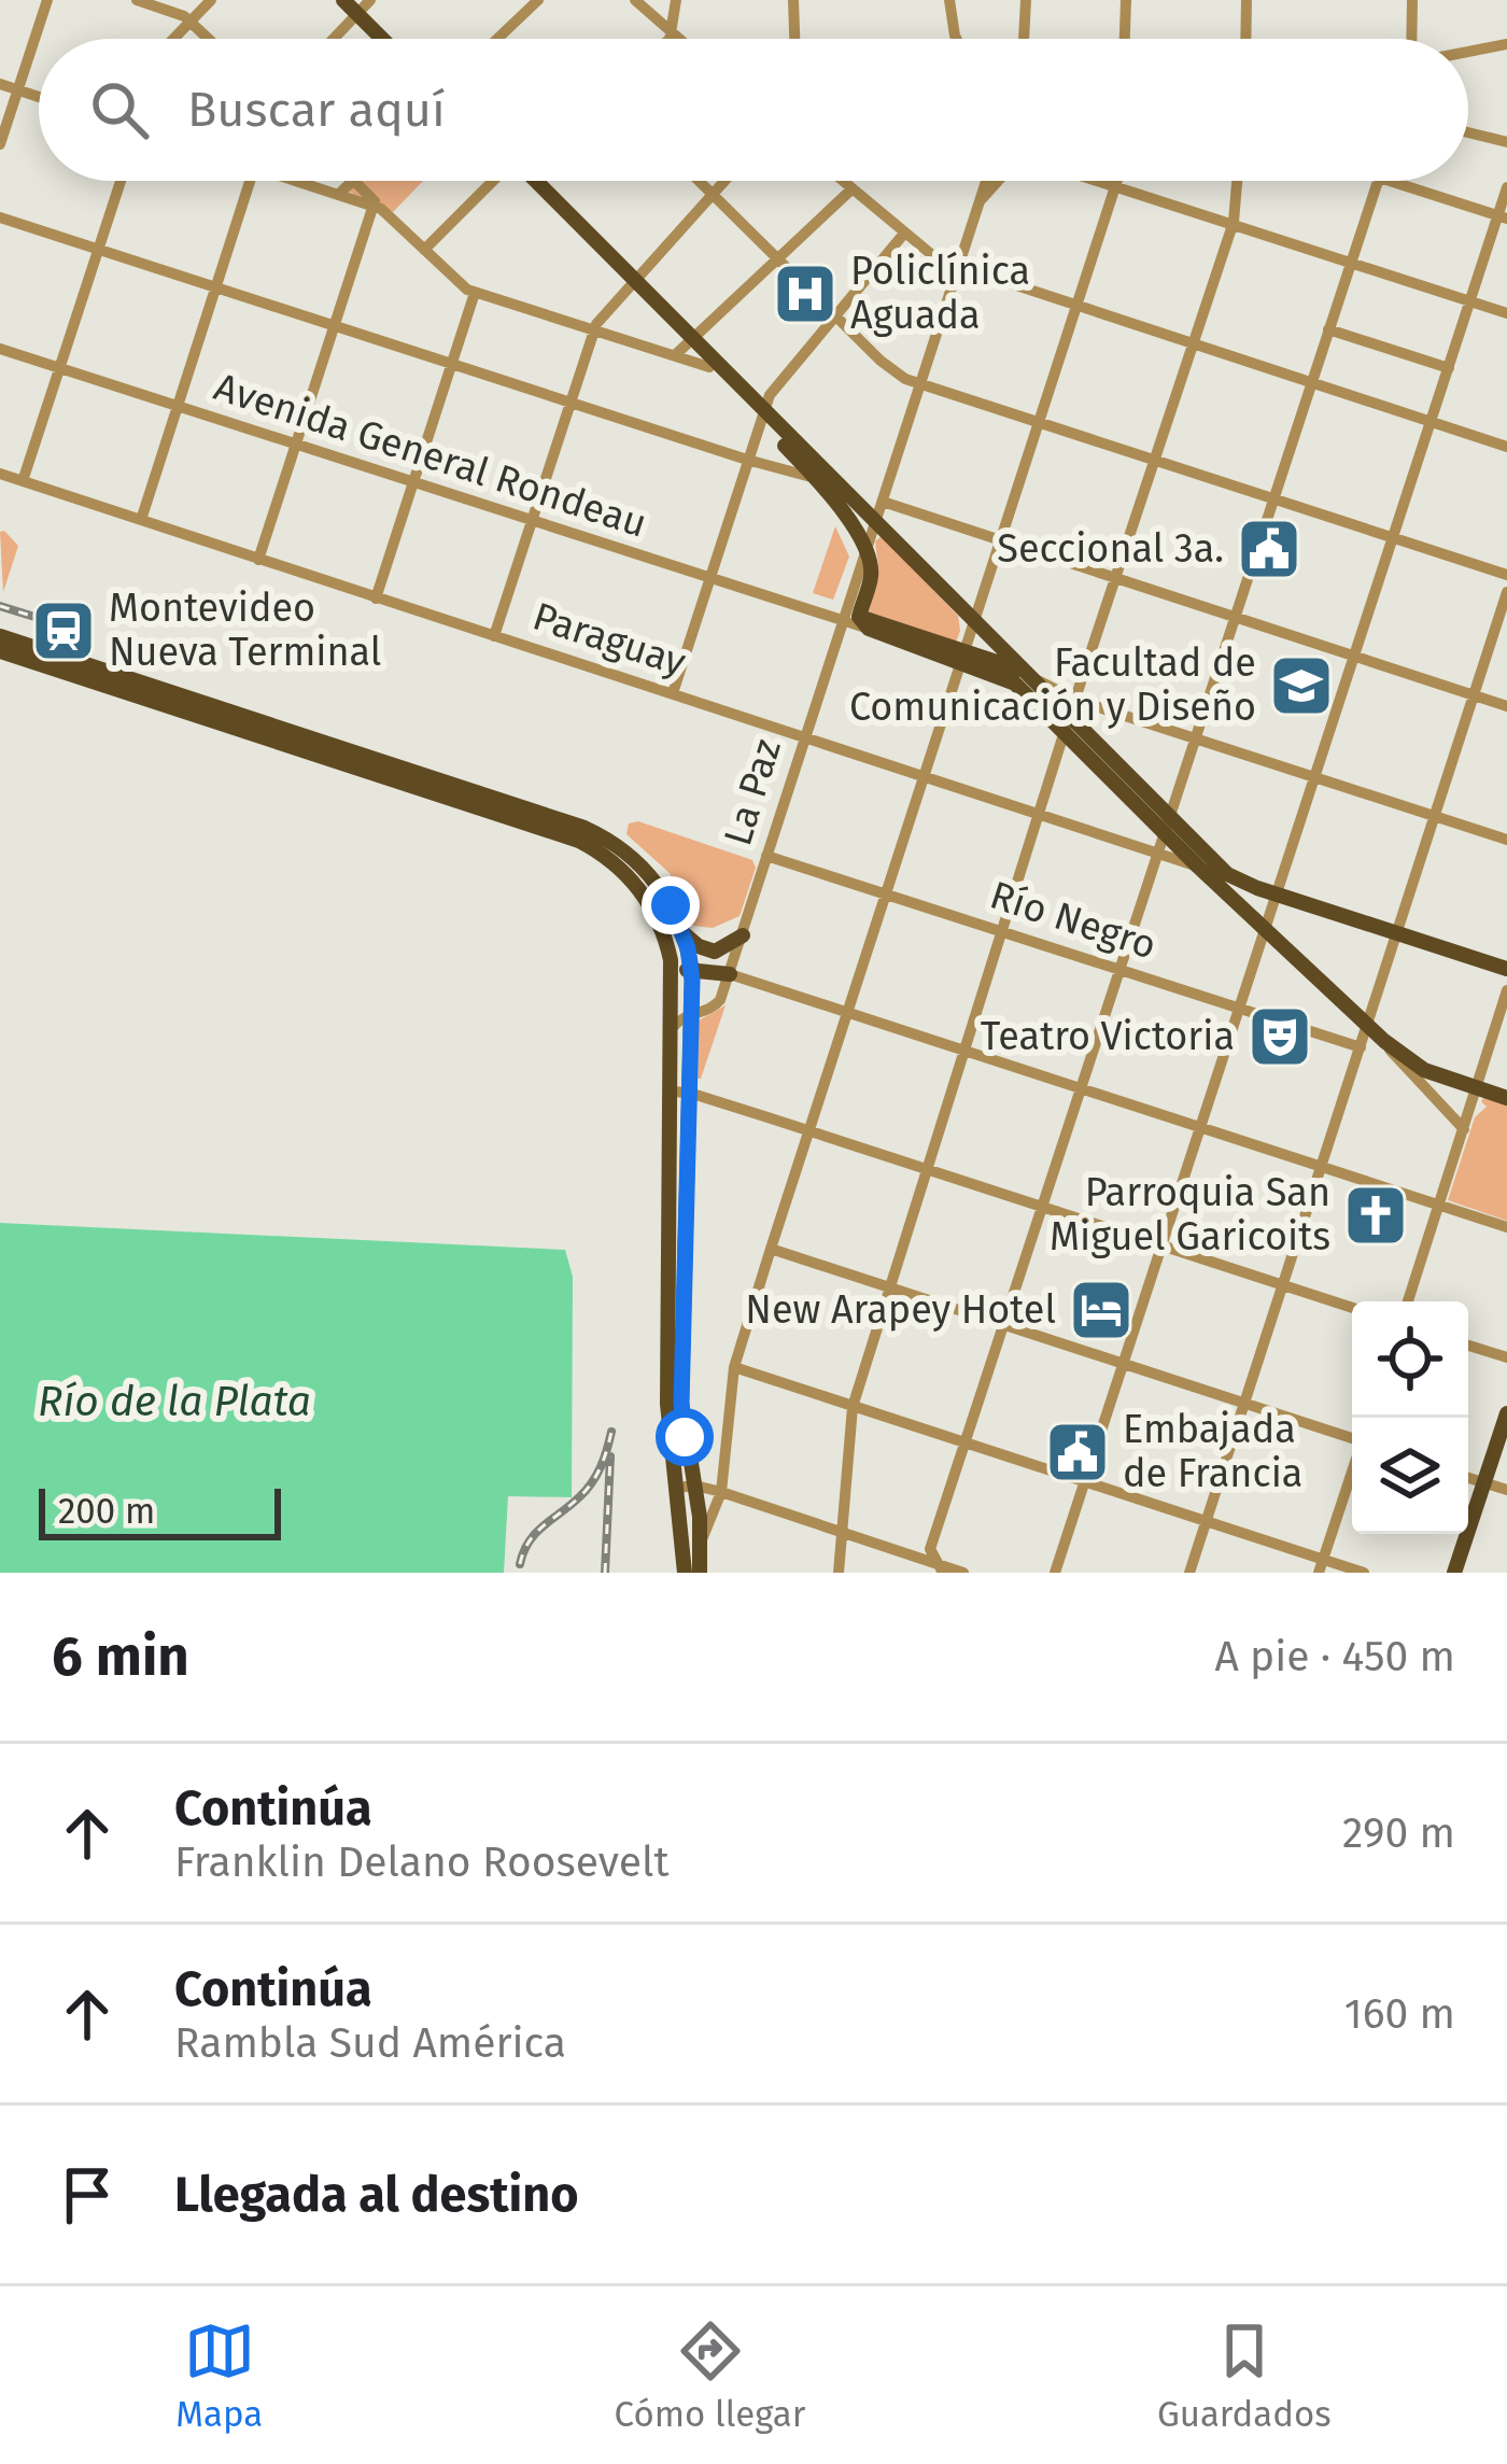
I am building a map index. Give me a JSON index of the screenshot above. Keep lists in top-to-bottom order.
{
  "streets": {
    "main road": ["Avenida General Rondeau", "La Paz"],
    "street": ["Paraguay", "Río Negro"]
  },
  "crossings": [
    ["Avenida General Rondeau", "La Paz"],
    ["Paraguay", "La Paz"],
    ["La Paz", "Río Negro"]
  ],
  "water": ["Río de la Plata"],
  "places": {
    "hospital": ["Policlínica Aguada"],
    "public building": ["Seccional 3a.", "Embajada de Francia"],
    "station": ["Montevideo Nueva Terminal"],
    "school or university": ["Facultad de Comunicación y Diseño"],
    "theatre": ["Teatro Victoria"],
    "church": ["Parroquia San Miguel Garicoits"],
    "hotel": ["New Arapey Hotel"]
  },
  "scale_bar": "200 m",
  "page": {
    "search": "Buscar aquí",
    "scale": "200 m",
    "heading": ["6 min", "A pie · 450 m"],
    "list": [
      ["Continúa", "Franklin Delano Roosevelt", "290 m"],
      ["Continúa", "Rambla Sud América", "160 m"],
      "Llegada al destino"
    ],
    "nav": ["Mapa", "Cómo llegar", "Guardados"]
  }
}
